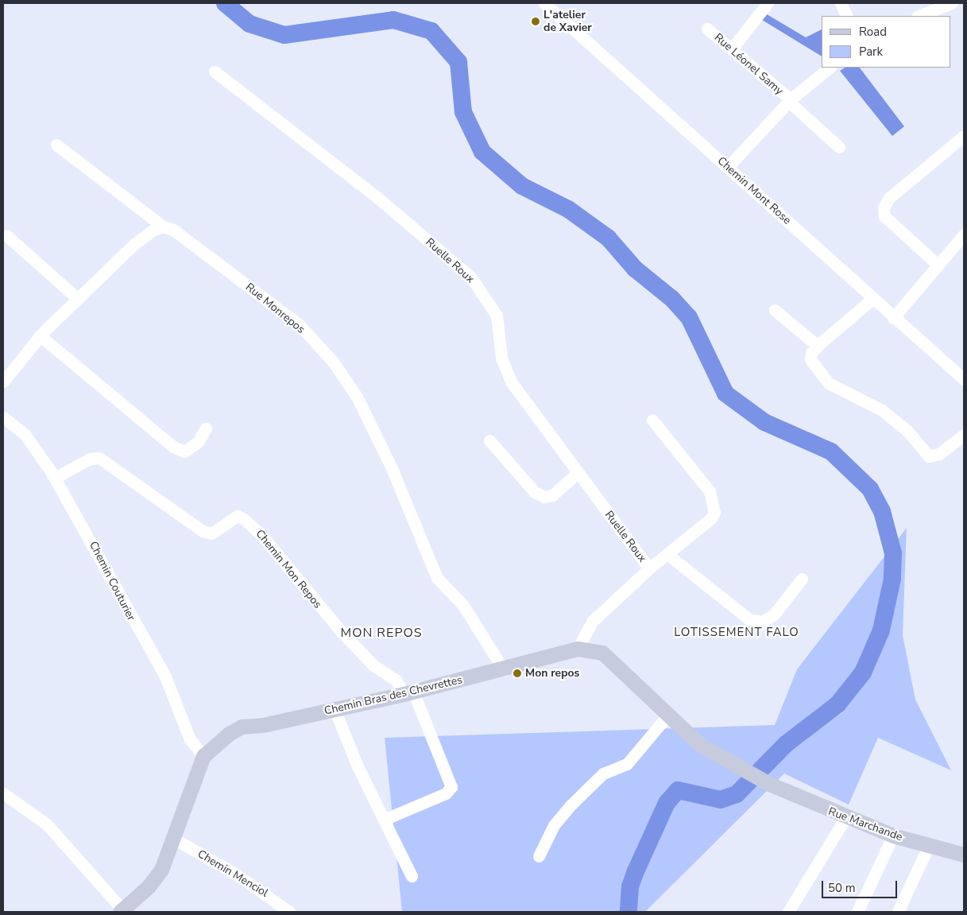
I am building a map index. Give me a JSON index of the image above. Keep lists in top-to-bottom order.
{
  "streets": {
    "main road": ["Chemin Bras des Chevrettes", "Rue Marchande"],
    "street": [
      "Rue Léonel Samy",
      "Chemin Mont Rose",
      "Ruelle Roux",
      "Rue Monrepos",
      "Chemin Mon Repos",
      "Chemin Couturier",
      "Chemin Menciol"
    ]
  },
  "crossings": [
    ["Ruelle Roux", "Chemin Bras des Chevrettes"],
    ["Rue Monrepos", "Chemin Bras des Chevrettes"],
    ["Chemin Mon Repos", "Chemin Couturier"],
    ["Chemin Mon Repos", "Chemin Bras des Chevrettes"],
    ["Chemin Couturier", "Chemin Bras des Chevrettes"],
    ["Chemin Bras des Chevrettes", "Rue Marchande"]
  ],
  "districts": ["MON REPOS", "LOTISSEMENT FALO"],
  "places": ["L'atelier de Xavier", "Mon repos"],
  "legend": ["Road", "Park"],
  "scale_bar": "50 m"
}
